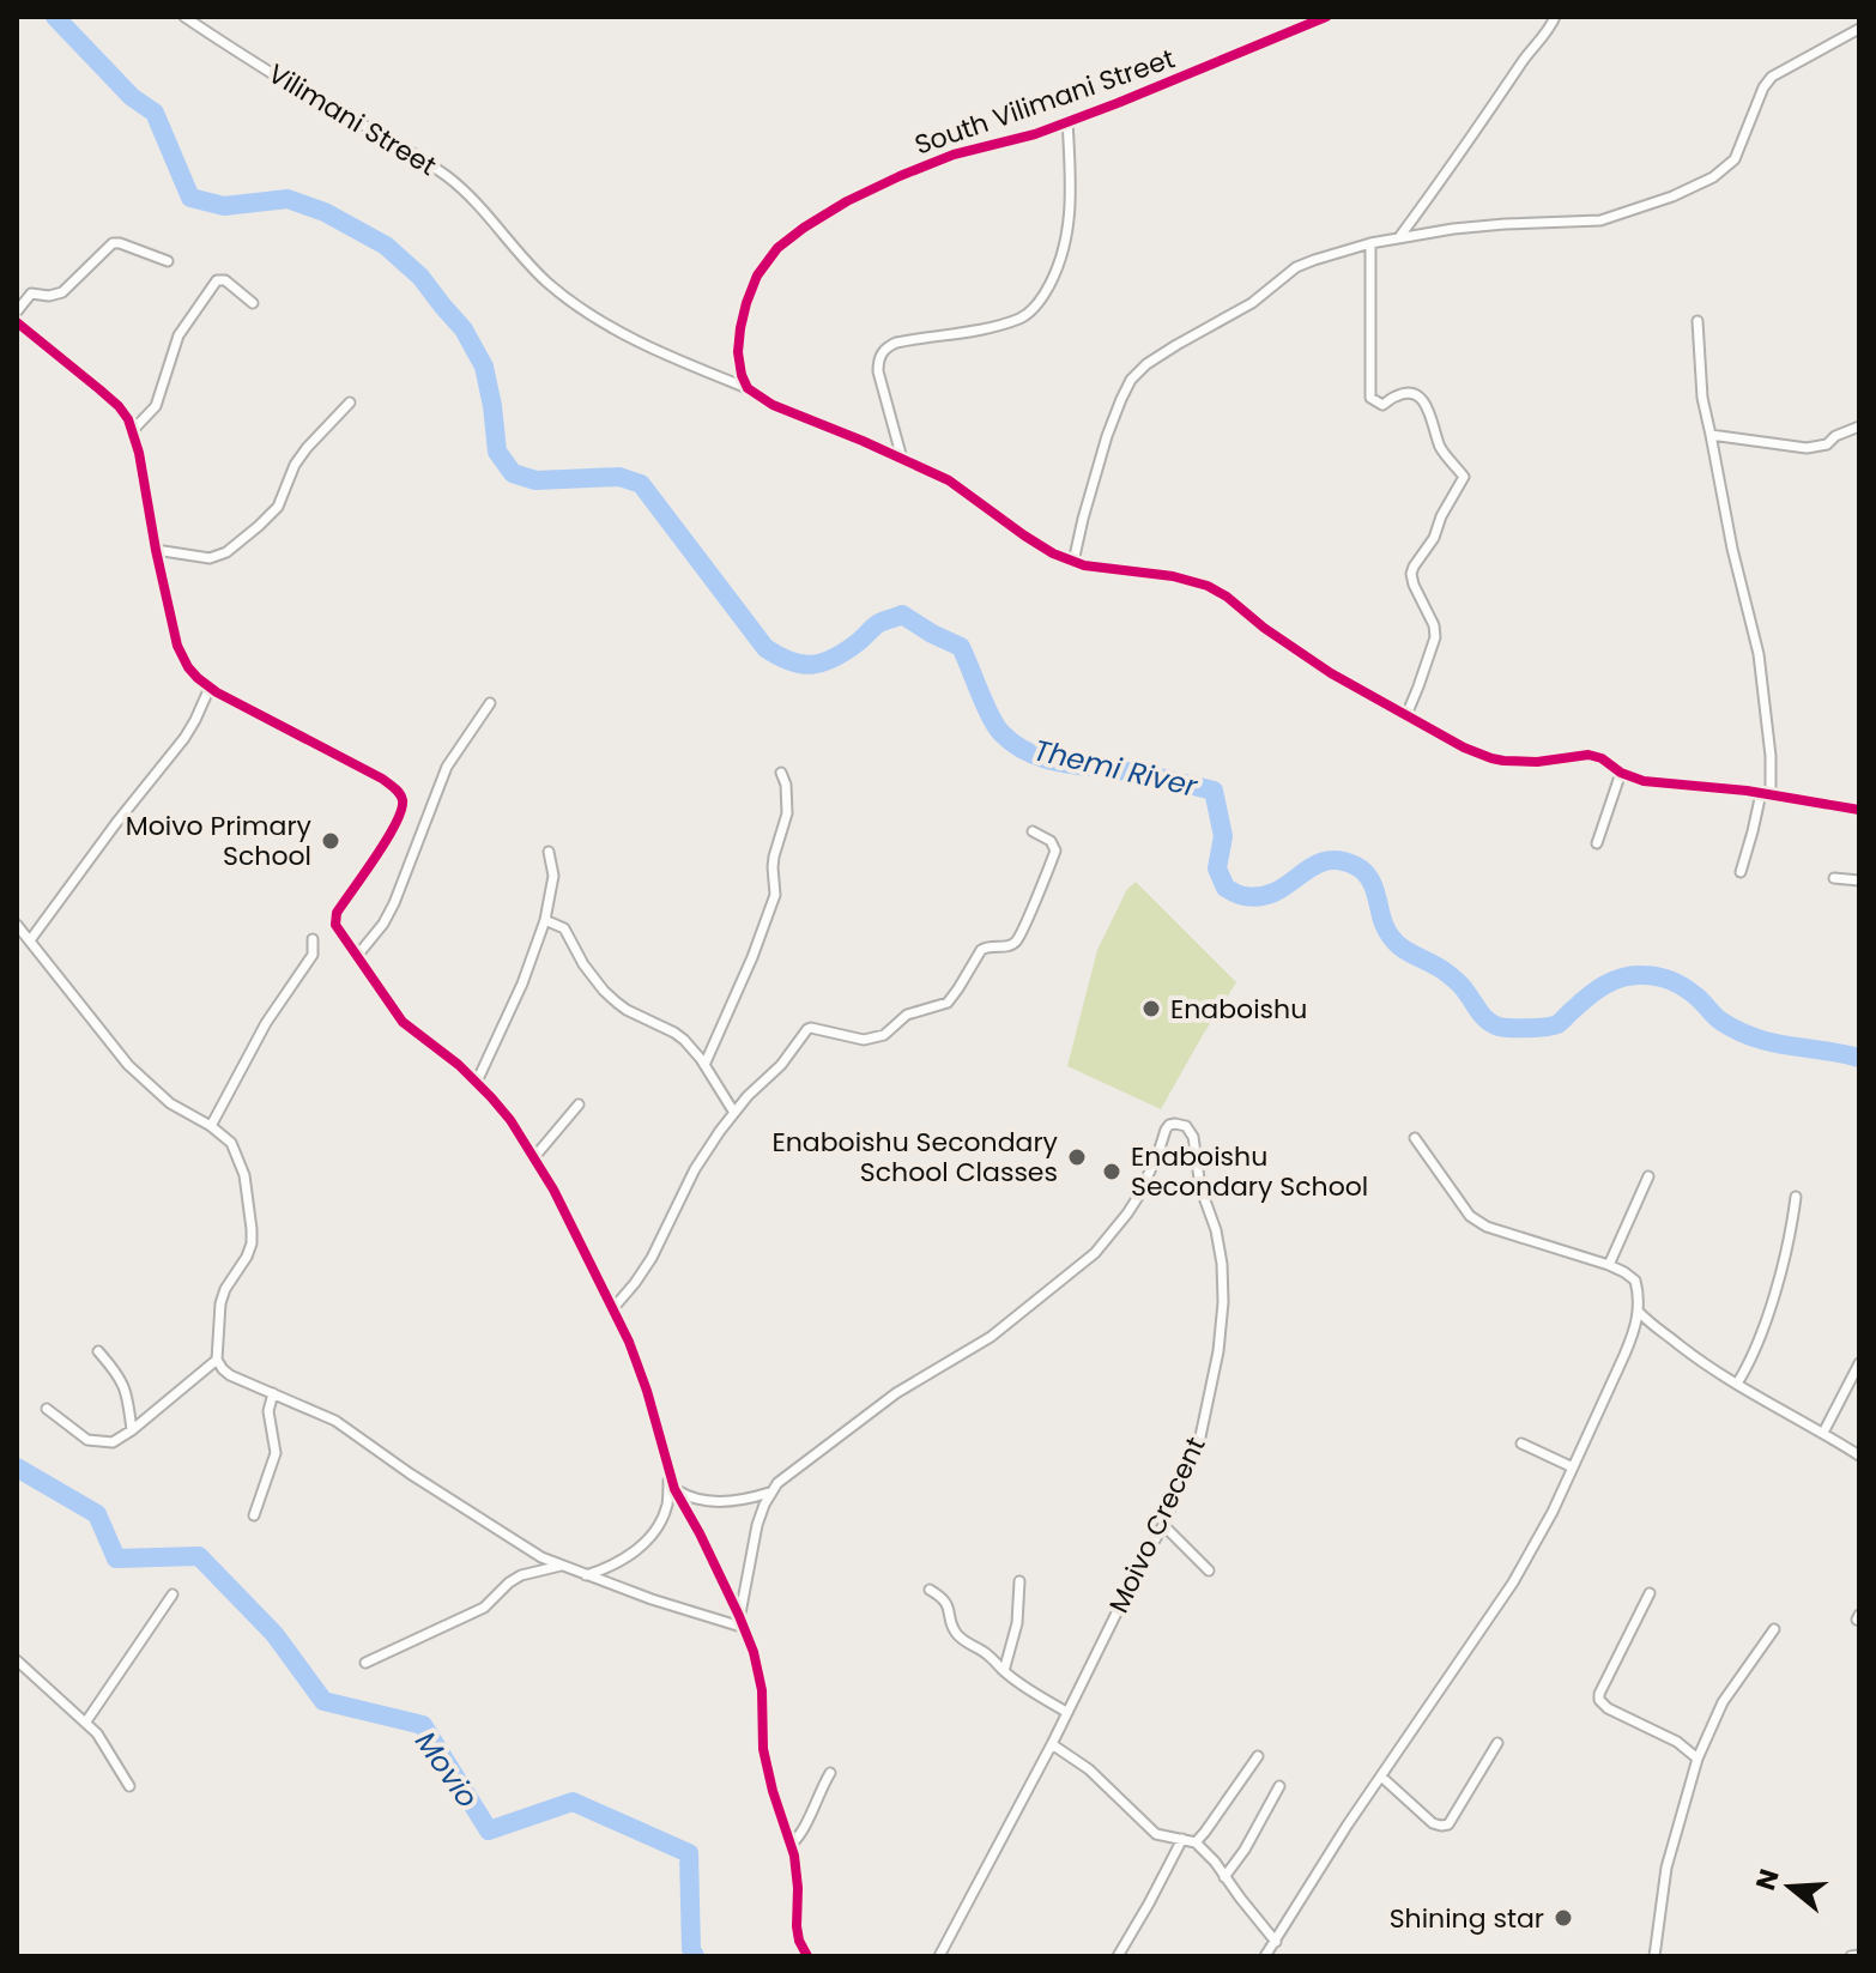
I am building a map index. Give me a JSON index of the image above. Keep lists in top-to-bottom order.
{
  "streets": {
    "street": ["South Vilimani Street", "Vilimani Street", "Moivo Crecent"]
  },
  "crossings": [
    ["South Vilimani Street", "Vilimani Street"]
  ],
  "water": ["Themi River", "Movio"],
  "places": [
    "Moivo Primary School",
    "Enaboishu",
    "Enaboishu Secondary School Classes",
    "Enaboishu Secondary School",
    "Shining star"
  ],
  "north": "left"
}
